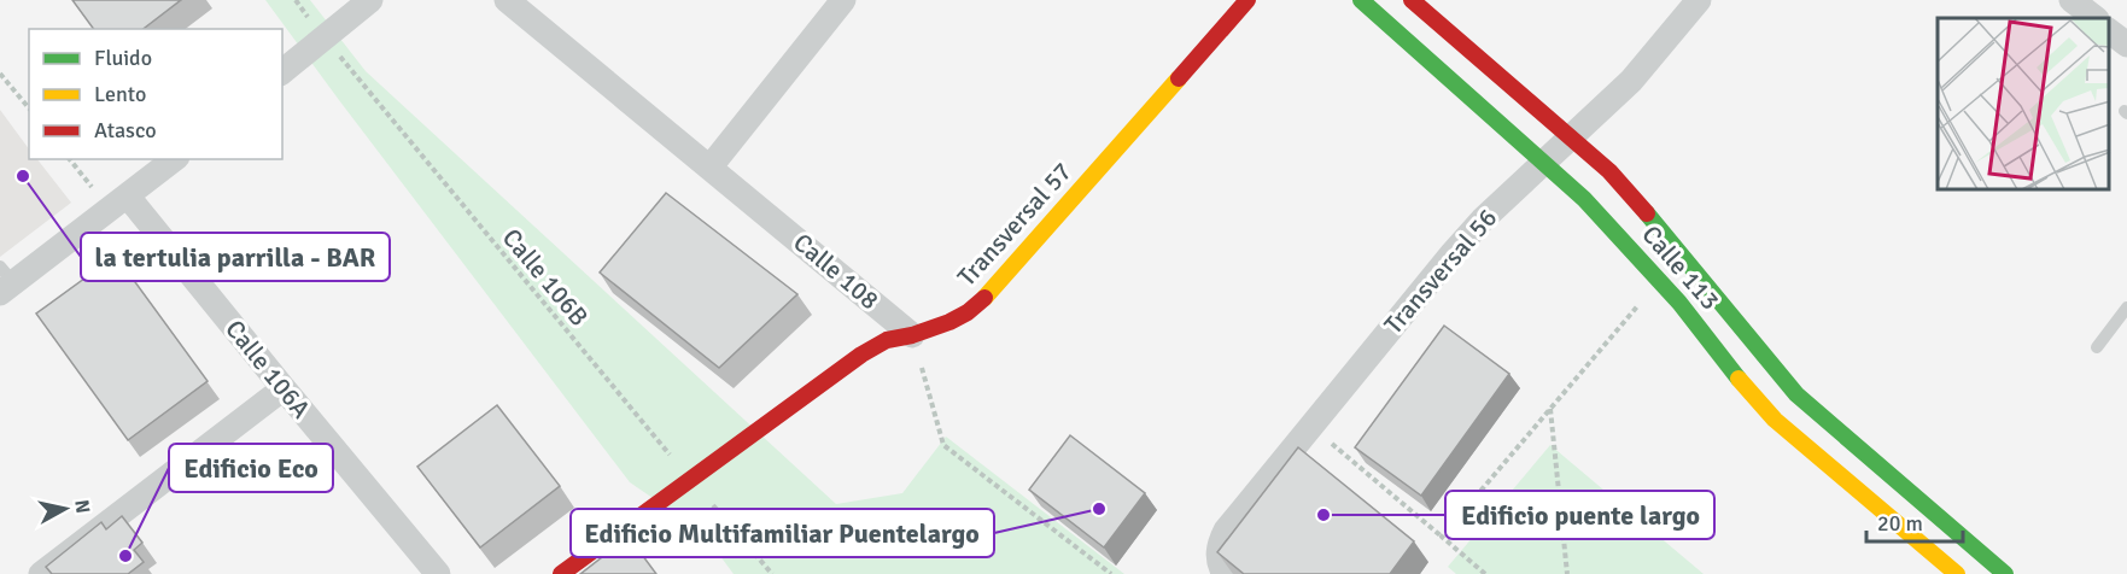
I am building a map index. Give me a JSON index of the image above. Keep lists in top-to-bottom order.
{
  "streets": {
    "street": [
      "Transversal 57",
      "Calle 113",
      "Calle 108",
      "Transversal 56",
      "Calle 106A"
    ],
    "path": ["Calle 106B"]
  },
  "crossings": [
    ["Transversal 57", "Calle 108"],
    ["Transversal 57", "Calle 106B"],
    ["Calle 113", "Transversal 56"]
  ],
  "places": [
    "la tertulia parrilla - BAR",
    "Edificio Multifamiliar Puentelargo",
    "Edificio puente largo",
    "Edificio Eco"
  ],
  "legend": ["Fluido", "Lento", "Atasco"],
  "scale_bar": "20 m",
  "north": "right"
}
